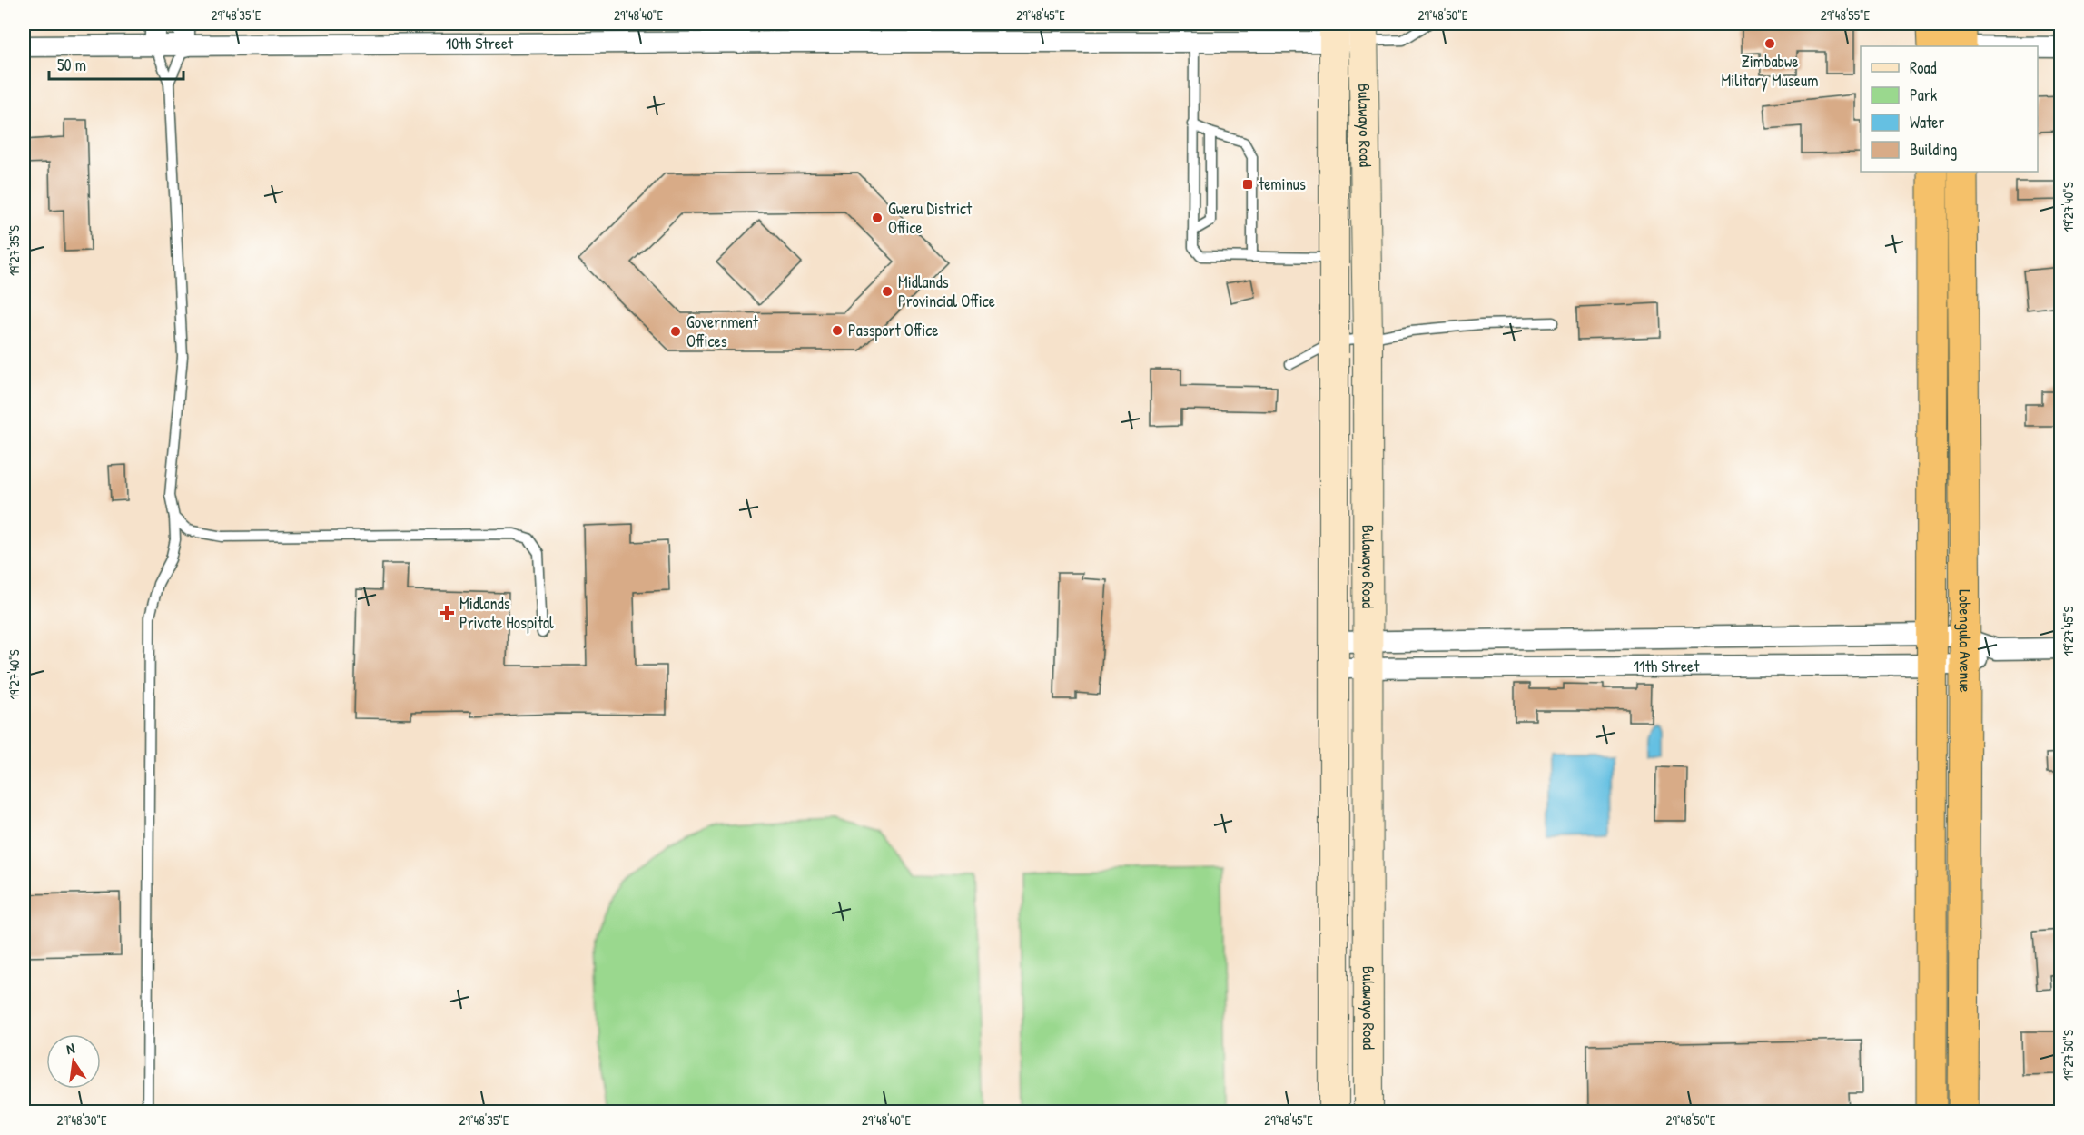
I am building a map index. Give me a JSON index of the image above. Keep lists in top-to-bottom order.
{
  "streets": {
    "highway": ["Lobengula Avenue"],
    "street": ["10th Street", "Bulawayo Road", "11th Street"]
  },
  "crossings": [
    ["10th Street", "Bulawayo Road"],
    ["Bulawayo Road", "11th Street"],
    ["Lobengula Avenue", "11th Street"]
  ],
  "places": {
    "other": [
      "Zimbabwe Military Museum",
      "Gweru District Office",
      "Midlands Provincial Office",
      "Passport Office",
      "Government Offices"
    ],
    "transit": ["teminus"],
    "health": ["Midlands Private Hospital"]
  },
  "legend": [
    "Road",
    "Park",
    "Water",
    "Building"
  ],
  "scale_bar": "50 m",
  "north": "top",
  "coordinates": [
    "29°48'35\"E",
    "29°48'40\"E",
    "29°48'45\"E",
    "29°48'50\"E",
    "29°48'55\"E",
    "19°27'40\"S",
    "19°27'35\"S",
    "19°27'45\"S",
    "19°27'50\"S",
    "29°48'30\"E"
  ]
}
